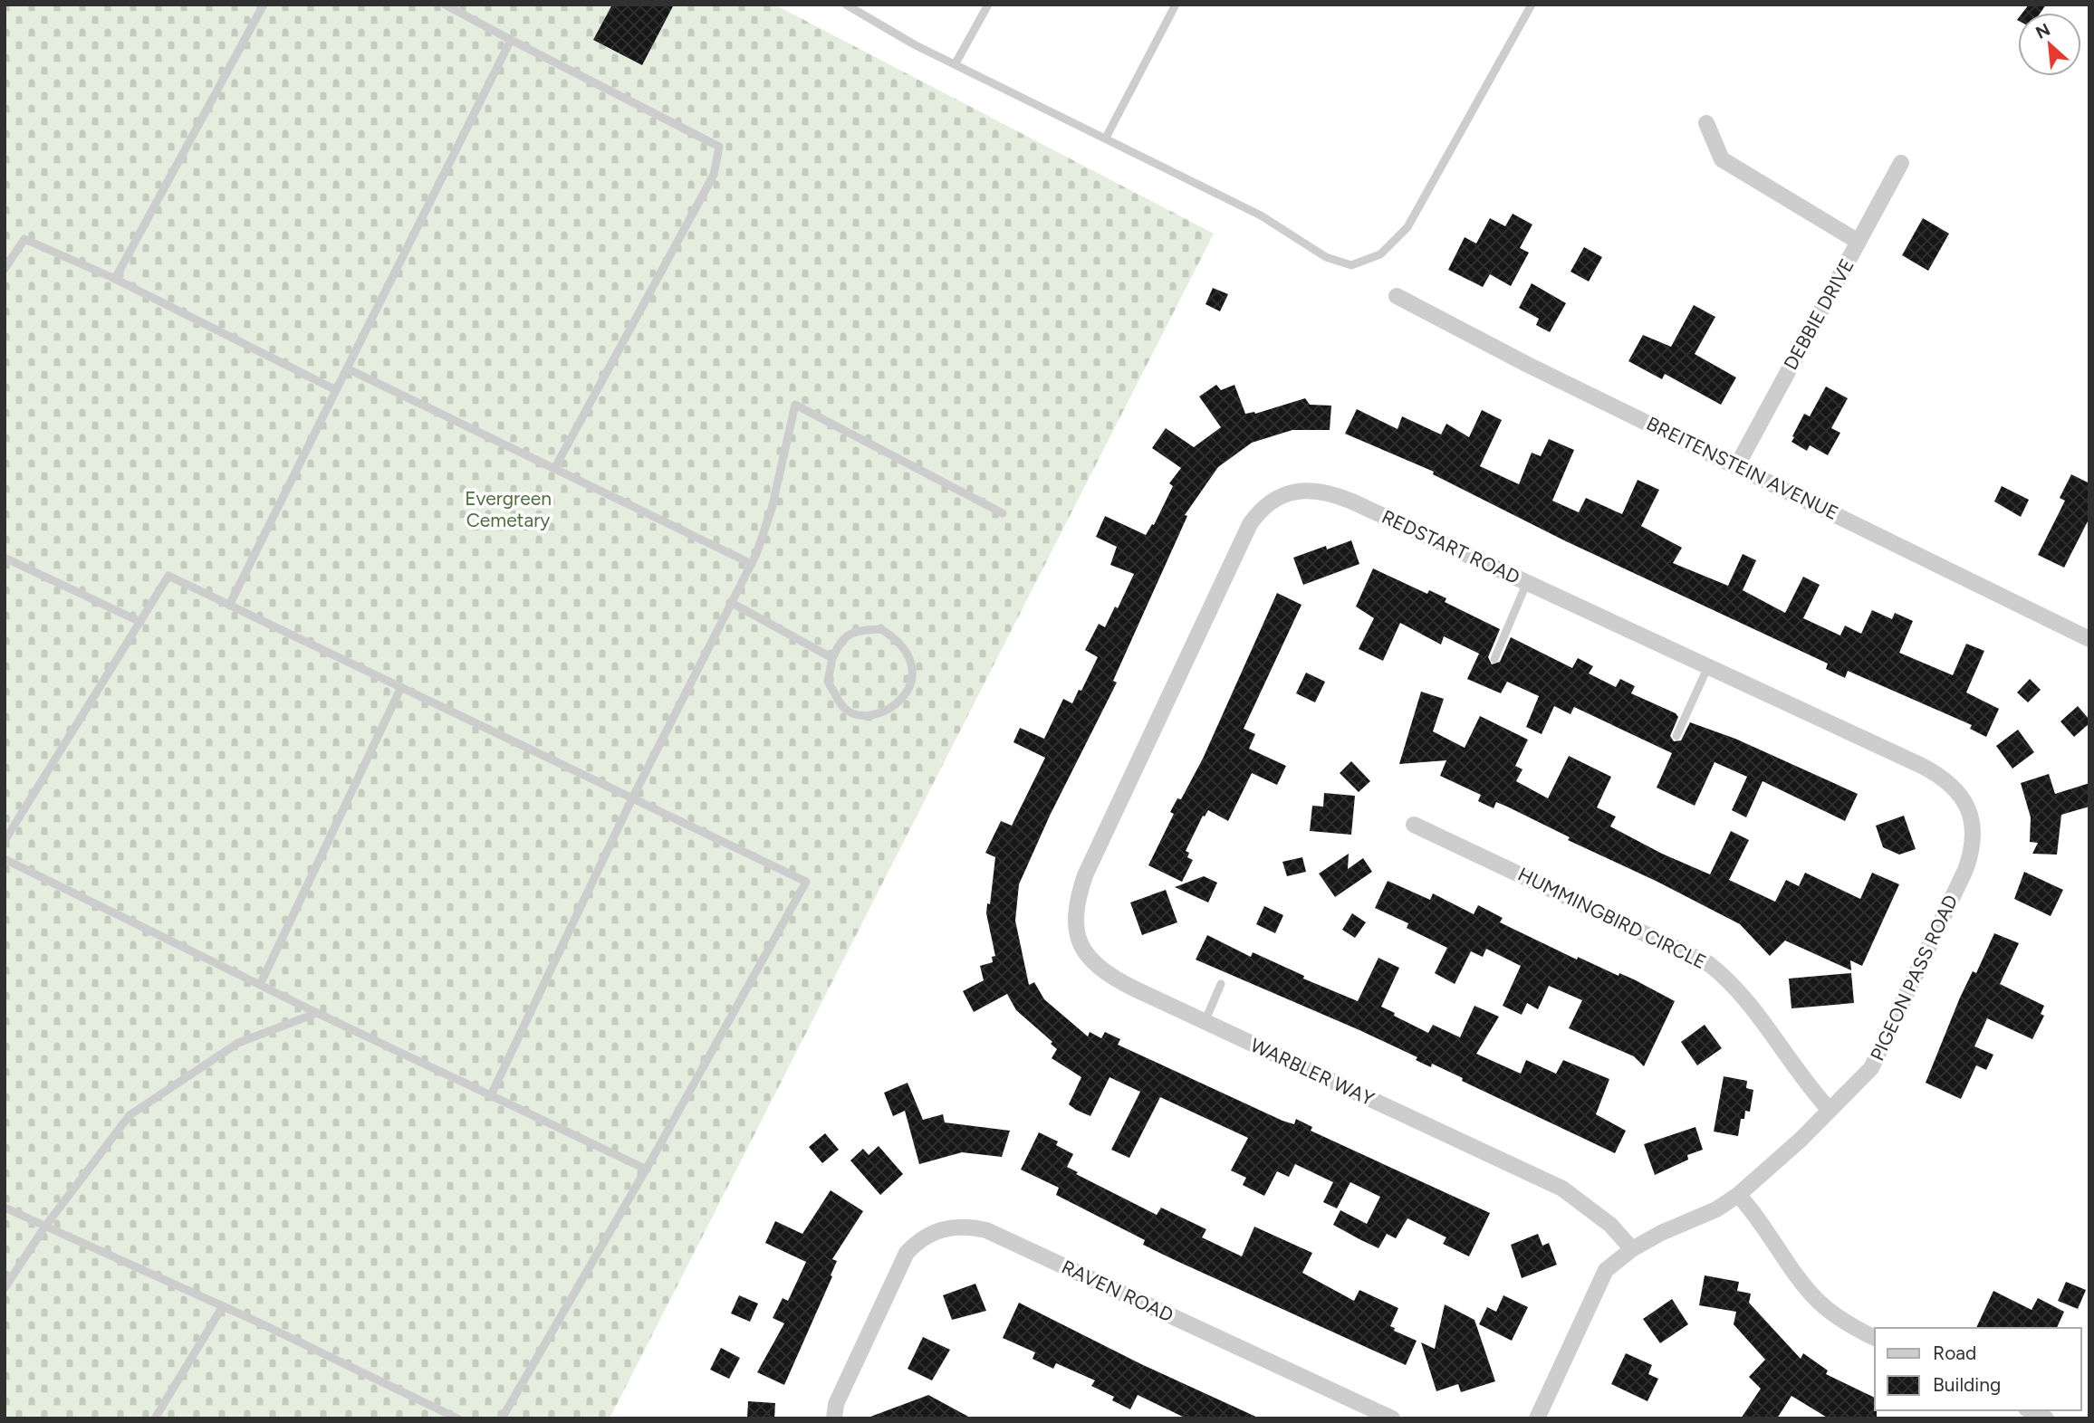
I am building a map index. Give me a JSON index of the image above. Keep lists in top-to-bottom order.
{
  "streets": {
    "street": [
      "DEBBIE DRIVE",
      "BREITENSTEIN AVENUE",
      "REDSTART ROAD",
      "HUMMINGBIRD CIRCLE",
      "PIGEON PASS ROAD",
      "WARBLER WAY",
      "RAVEN ROAD"
    ]
  },
  "crossings": [
    ["DEBBIE DRIVE", "BREITENSTEIN AVENUE"],
    ["REDSTART ROAD", "PIGEON PASS ROAD"],
    ["REDSTART ROAD", "WARBLER WAY"],
    ["HUMMINGBIRD CIRCLE", "PIGEON PASS ROAD"],
    ["PIGEON PASS ROAD", "WARBLER WAY"]
  ],
  "parks": ["Evergreen Cemetary"],
  "legend": ["Road", "Building"],
  "north": "top left"
}
